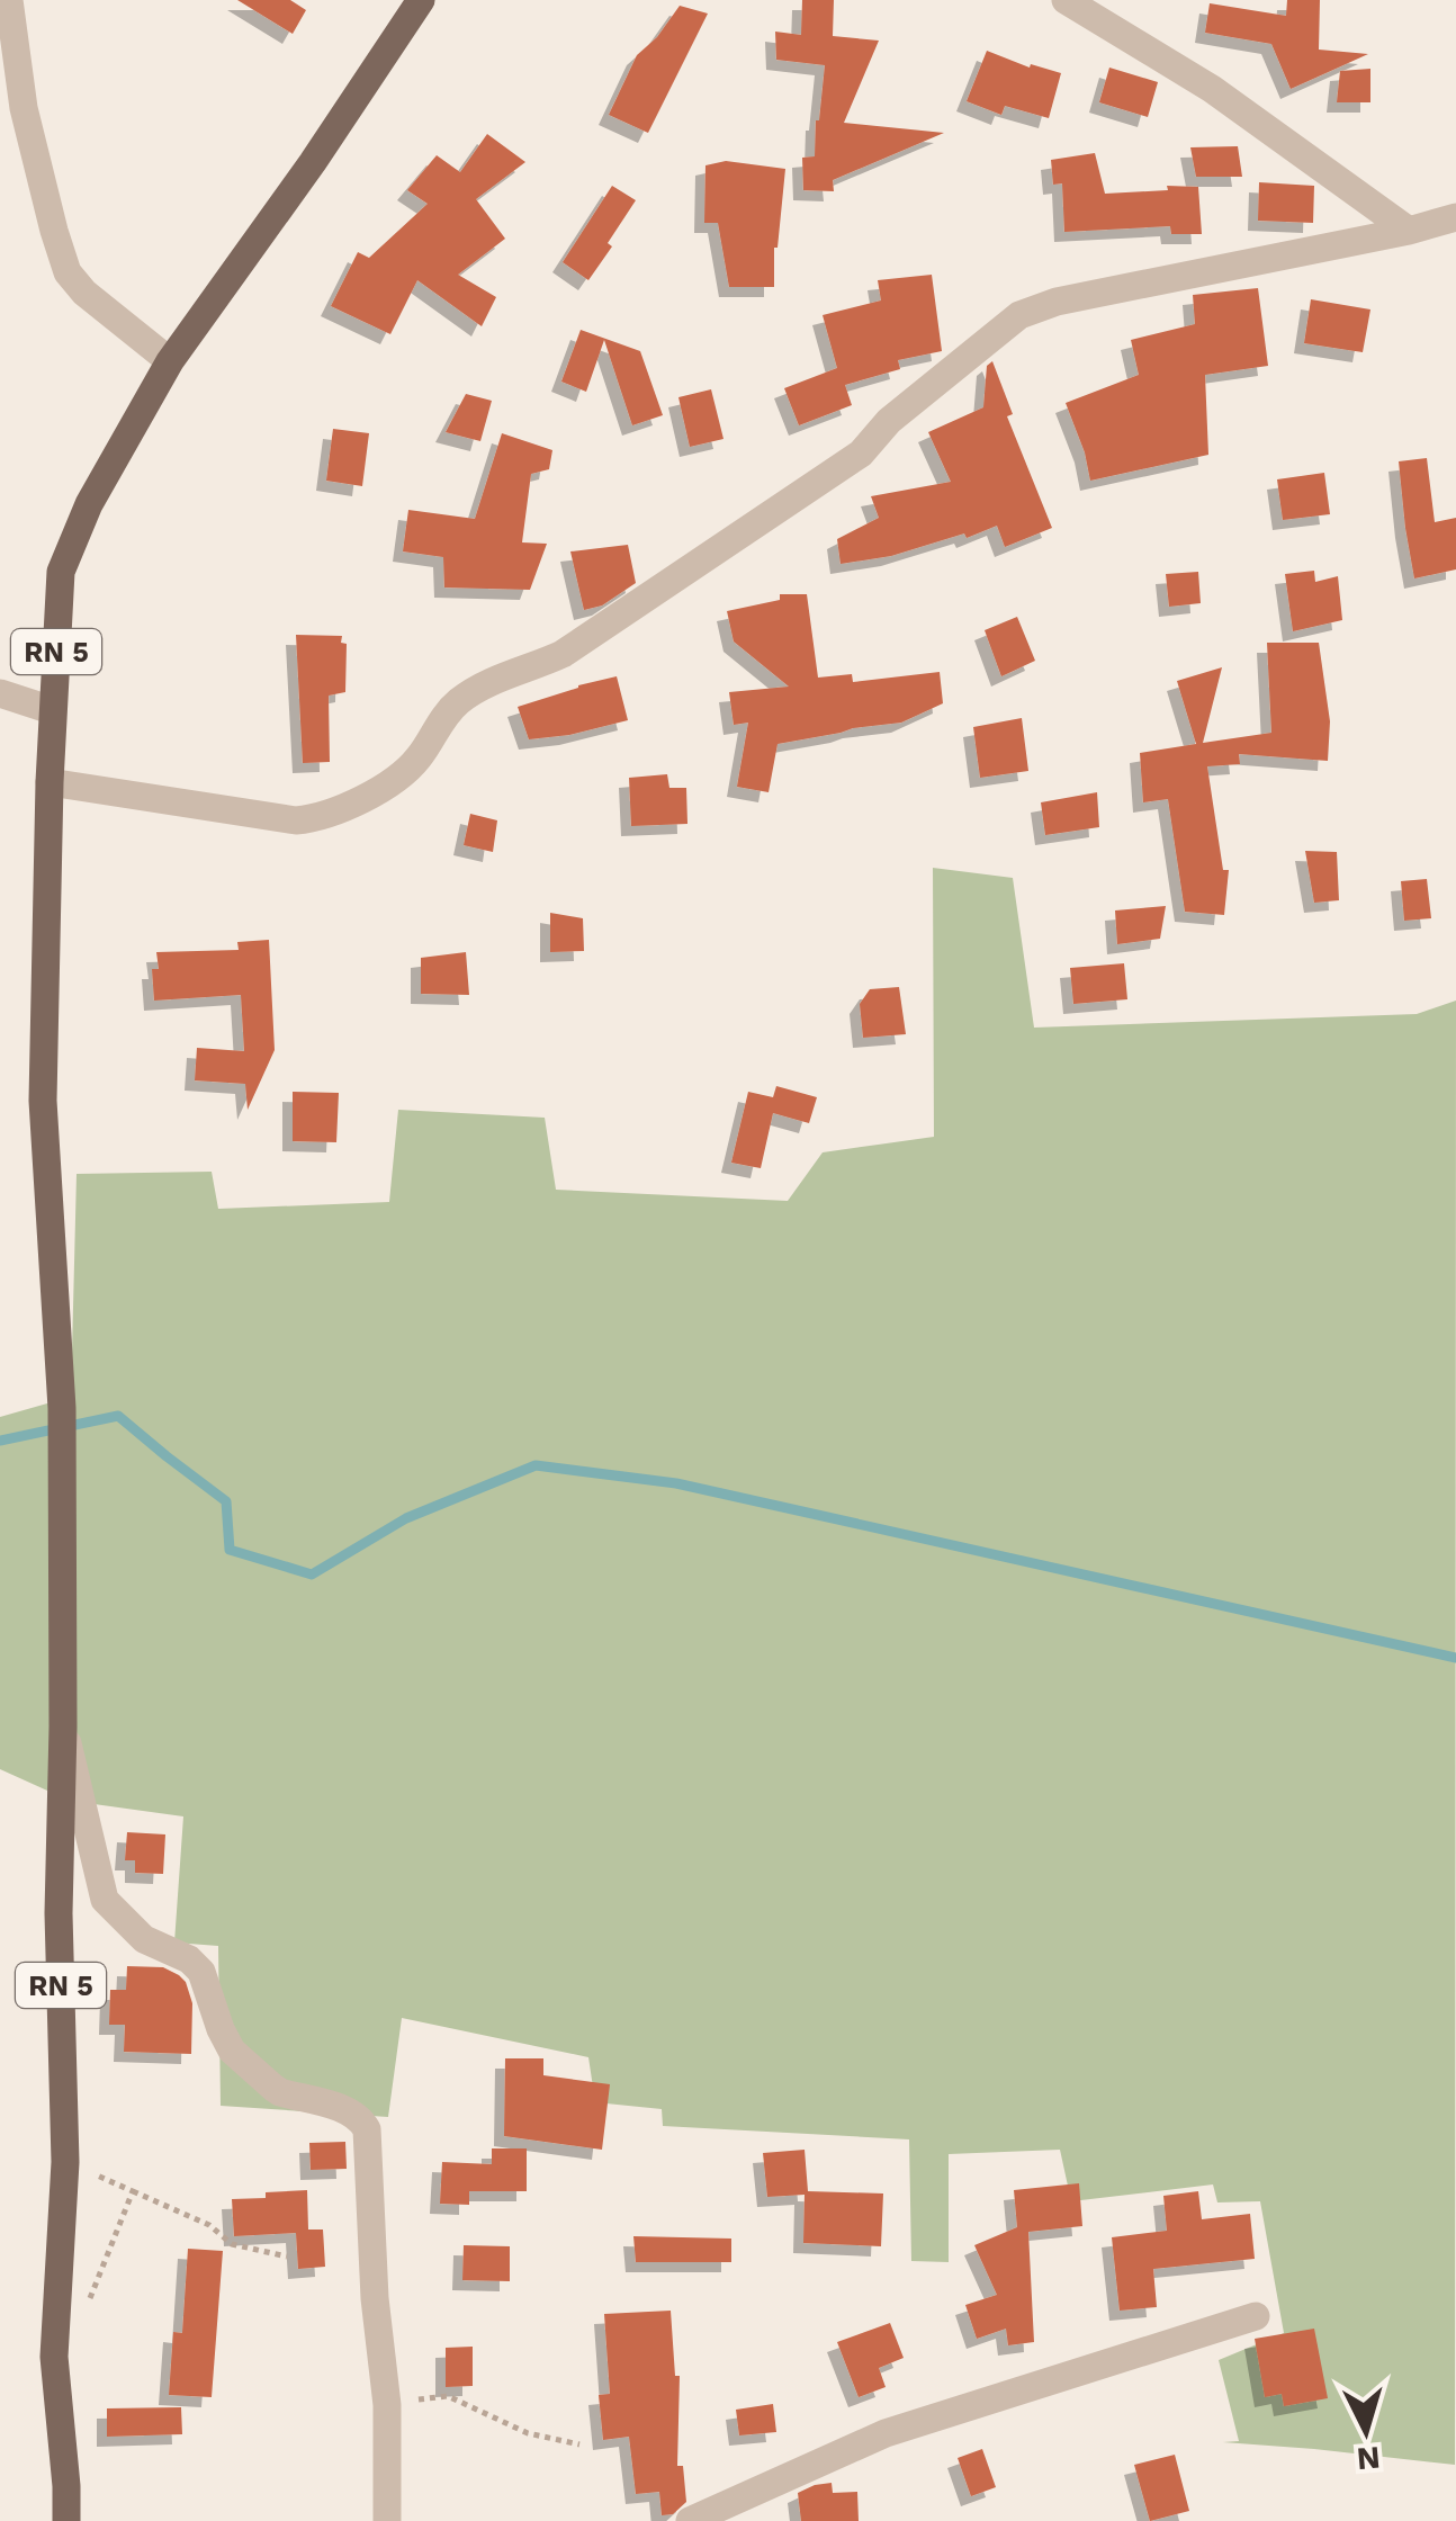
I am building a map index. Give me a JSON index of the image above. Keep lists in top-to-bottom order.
{
  "streets": {
    "main road": ["RN 5"]
  },
  "north": "bottom"
}
